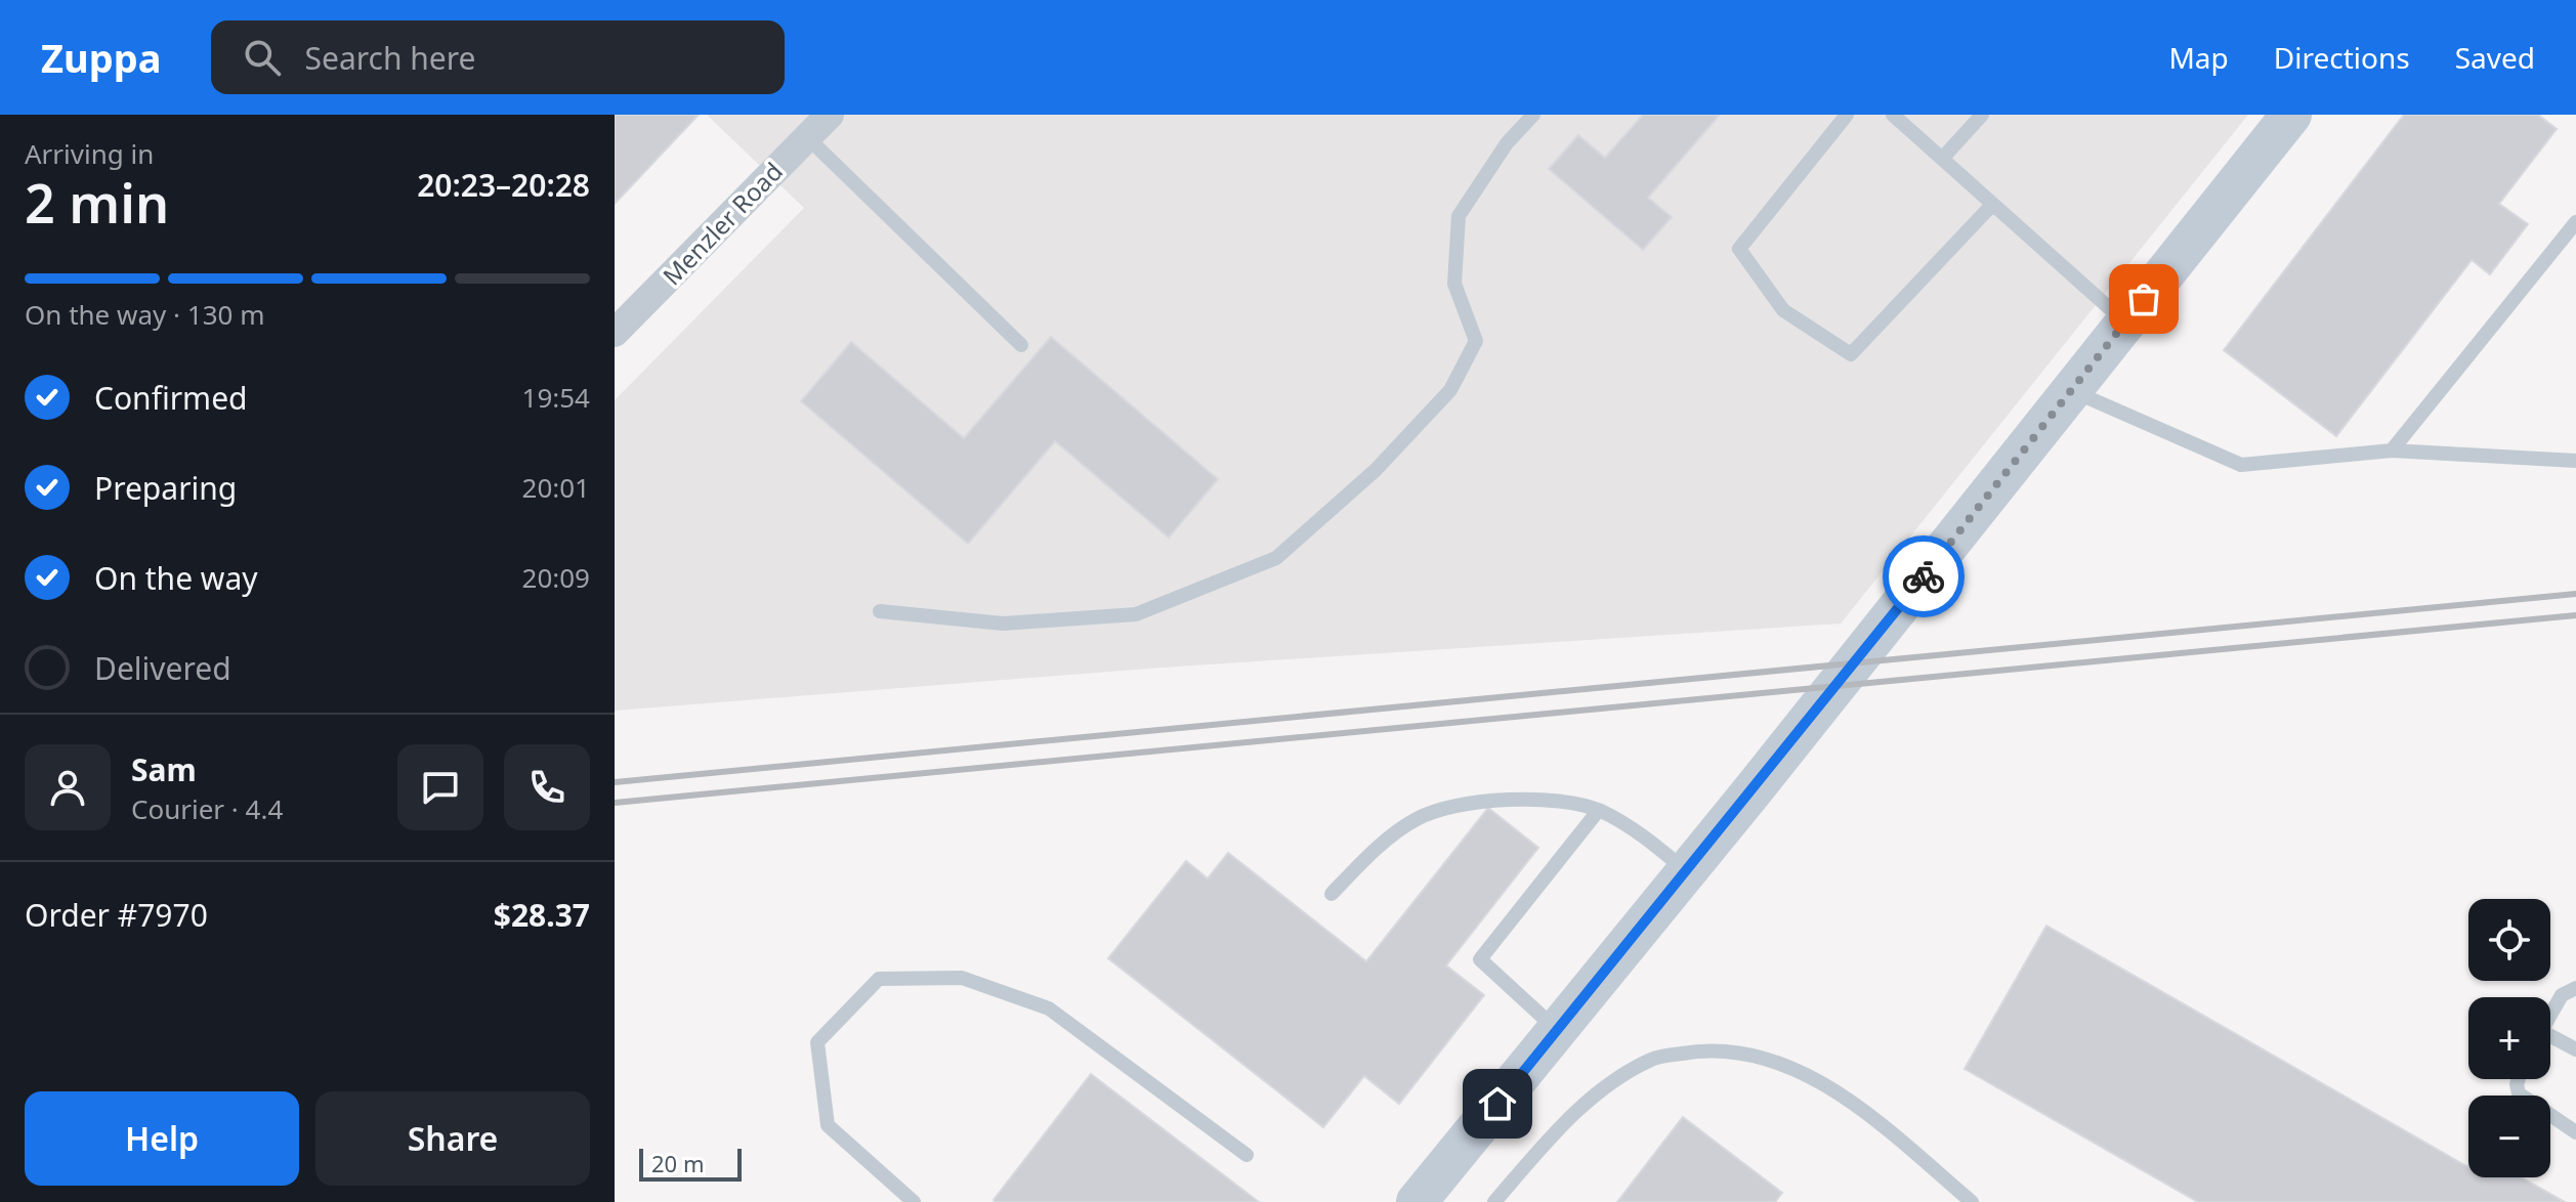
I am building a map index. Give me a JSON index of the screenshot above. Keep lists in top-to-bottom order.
{
  "streets": {
    "street": ["Menzler Road"]
  },
  "scale_bar": "20 m",
  "page": {
    "header": "Zuppa",
    "search": "Search here",
    "nav": ["Map", "Directions", "Saved"],
    "heading": ["2 min", "Arriving in", "20:23–20:28"],
    "panel": [
      "Sam",
      "Courier · 4.4",
      "Order #7970",
      "$28.37"
    ],
    "bar": "On the way · 130 m",
    "list": [
      ["Confirmed", "19:54"],
      ["Preparing", "20:01"],
      ["On the way", "20:09"],
      "Delivered"
    ],
    "map_buttons": ["+", "−"],
    "buttons": ["Help", "Share"],
    "scale": "20 m"
  }
}
